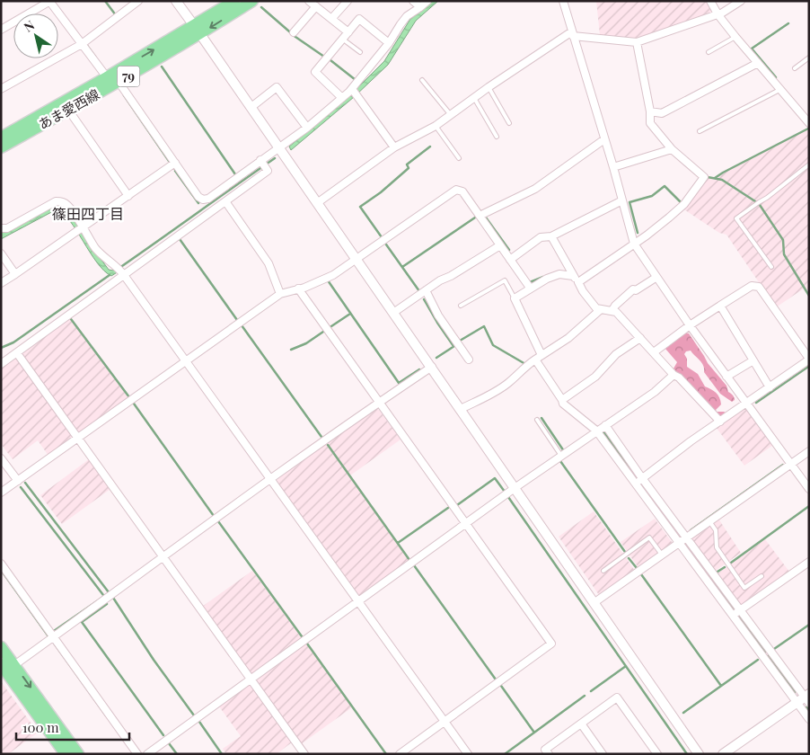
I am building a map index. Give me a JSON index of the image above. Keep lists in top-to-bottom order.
{
  "streets": {
    "main road": ["79", "あま愛西線"]
  },
  "districts": ["篠田四丁目"],
  "scale_bar": "100 m",
  "north": "top left"
}
